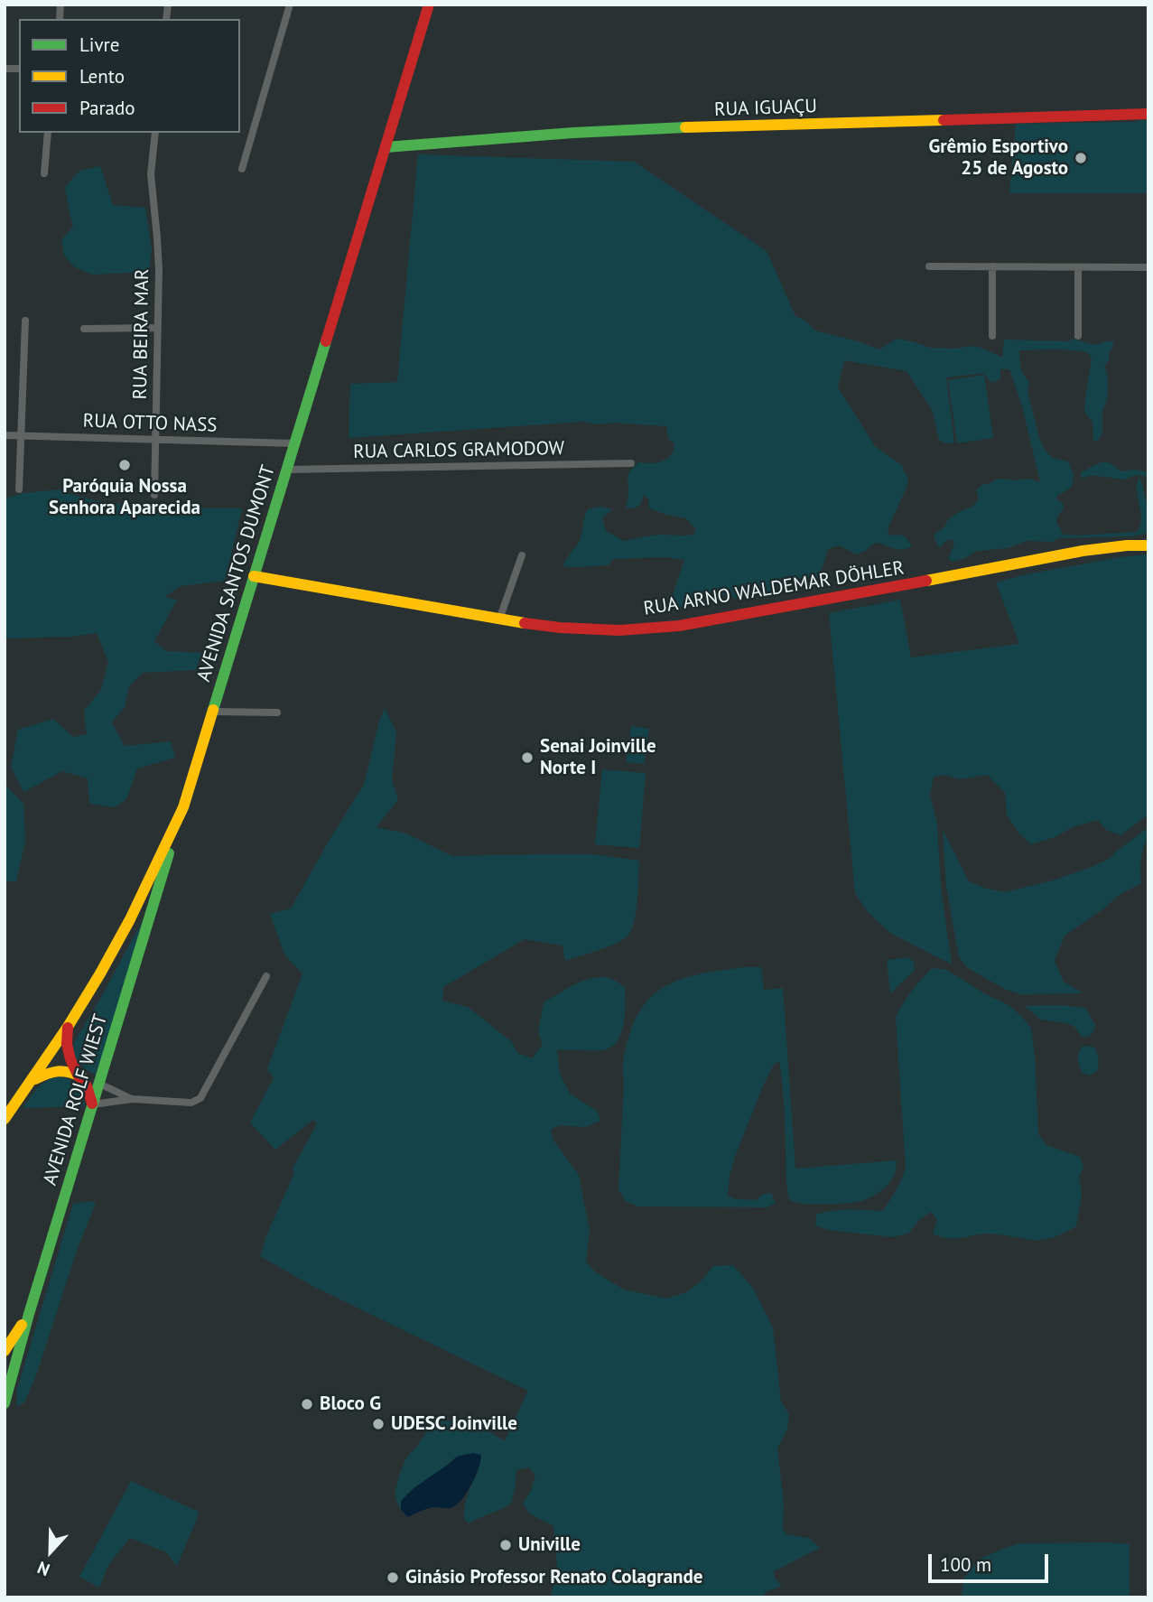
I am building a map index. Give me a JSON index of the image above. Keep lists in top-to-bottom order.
{
  "streets": {
    "main road": [
      "RUA IGUAÇU",
      "AVENIDA SANTOS DUMONT",
      "RUA ARNO WALDEMAR DÖHLER",
      "AVENIDA ROLF WIEST"
    ],
    "street": ["RUA BEIRA MAR", "RUA OTTO NASS", "RUA CARLOS GRAMODOW"]
  },
  "crossings": [
    ["RUA IGUAÇU", "AVENIDA SANTOS DUMONT"],
    ["RUA BEIRA MAR", "RUA OTTO NASS"],
    ["RUA OTTO NASS", "AVENIDA SANTOS DUMONT"],
    ["RUA CARLOS GRAMODOW", "AVENIDA SANTOS DUMONT"],
    ["AVENIDA SANTOS DUMONT", "RUA ARNO WALDEMAR DÖHLER"],
    ["AVENIDA SANTOS DUMONT", "AVENIDA ROLF WIEST"]
  ],
  "places": [
    "Grêmio Esportivo 25 de Agosto",
    "Paróquia Nossa Senhora Aparecida",
    "Senai Joinville Norte I",
    "Bloco G",
    "UDESC Joinville",
    "Univille",
    "Ginásio Professor Renato Colagrande"
  ],
  "legend": ["Livre", "Lento", "Parado"],
  "scale_bar": "100 m",
  "north": "bottom"
}
